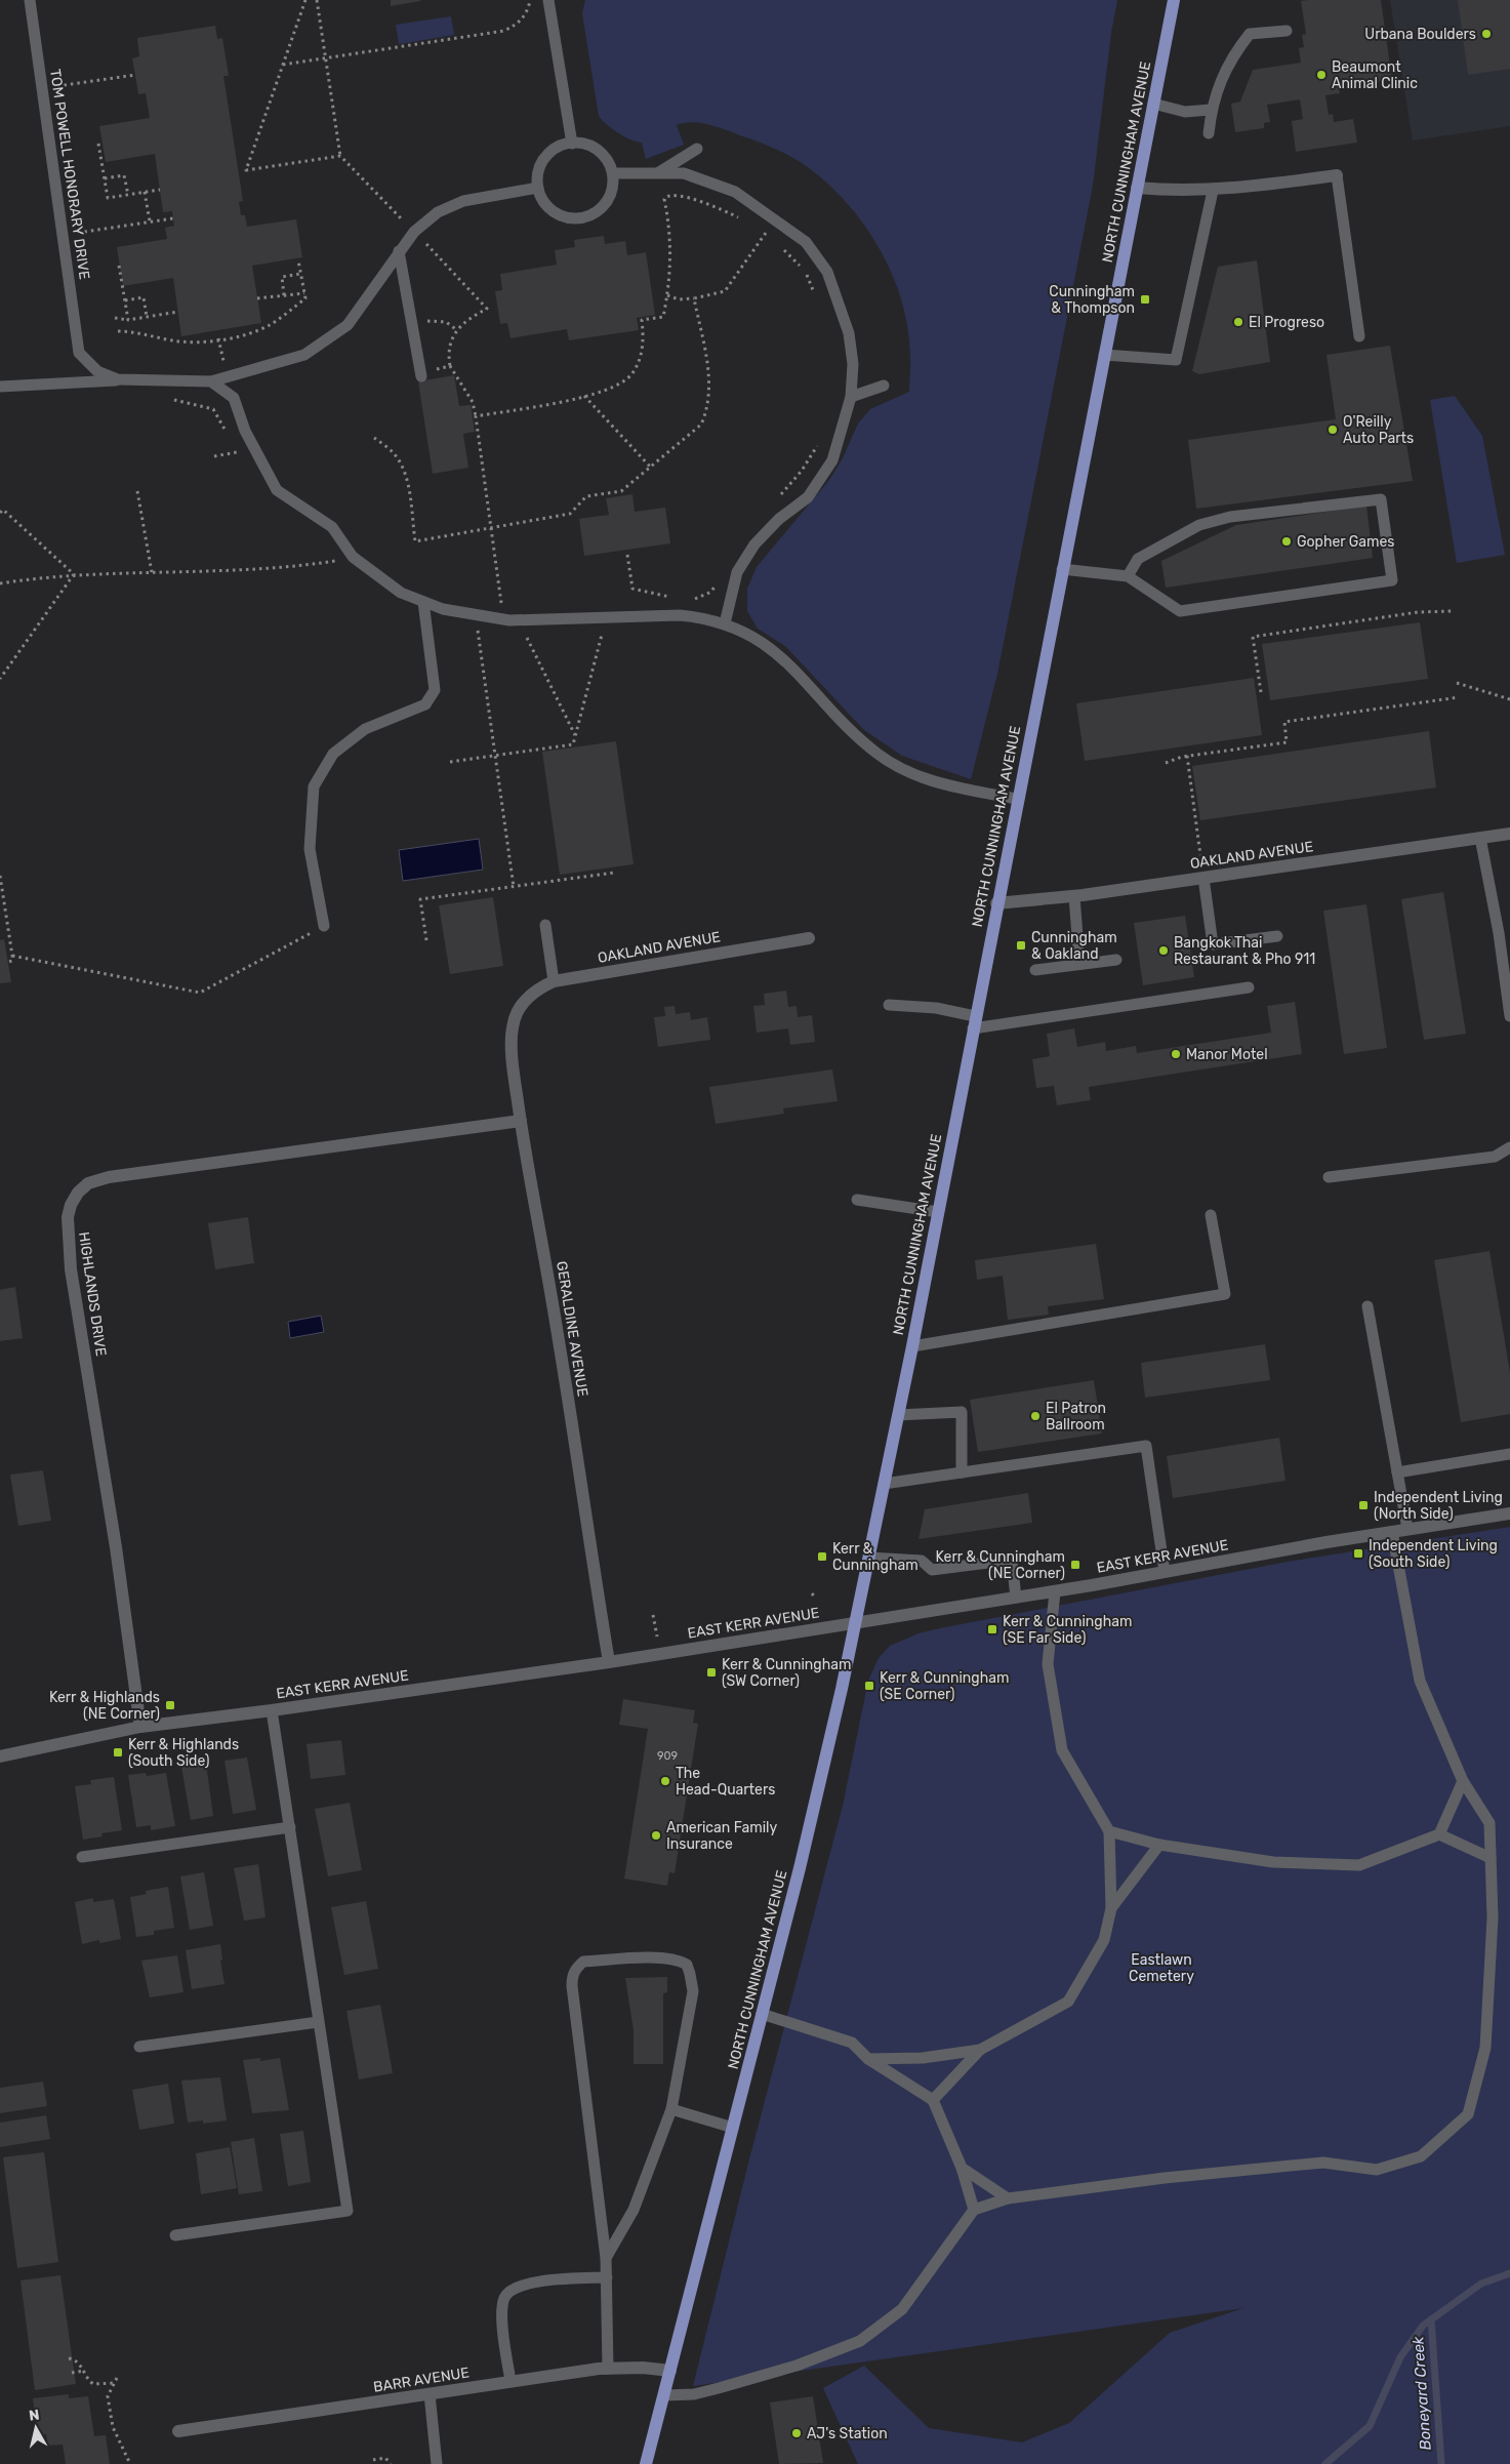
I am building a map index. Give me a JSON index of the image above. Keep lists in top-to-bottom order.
{
  "streets": {
    "main road": ["NORTH CUNNINGHAM AVENUE"],
    "street": [
      "OAKLAND AVENUE",
      "HIGHLANDS DRIVE",
      "GERALDINE AVENUE",
      "EAST KERR AVENUE",
      "BARR AVENUE"
    ],
    "lane": ["TOM POWELL HONORARY DRIVE"]
  },
  "crossings": [
    ["NORTH CUNNINGHAM AVENUE", "OAKLAND AVENUE"],
    ["NORTH CUNNINGHAM AVENUE", "EAST KERR AVENUE"],
    ["NORTH CUNNINGHAM AVENUE", "BARR AVENUE"],
    ["OAKLAND AVENUE", "GERALDINE AVENUE"],
    ["HIGHLANDS DRIVE", "GERALDINE AVENUE"],
    ["HIGHLANDS DRIVE", "EAST KERR AVENUE"],
    ["GERALDINE AVENUE", "EAST KERR AVENUE"]
  ],
  "water": ["Boneyard Creek"],
  "parks": ["Eastlawn Cemetery"],
  "places": {
    "other": [
      "Urbana Boulders",
      "Beaumont Animal Clinic",
      "El Progreso",
      "O'Reilly Auto Parts",
      "Gopher Games",
      "Bangkok Thai Restaurant & Pho 911",
      "Manor Motel",
      "El Patron Ballroom",
      "The Head-Quarters",
      "American Family Insurance",
      "AJ's Station"
    ],
    "transit": [
      "Cunningham & Thompson",
      "Cunningham & Oakland",
      "Independent Living (North Side)",
      "Independent Living (South Side)",
      "Kerr & Cunningham",
      "Kerr & Cunningham (NE Corner)",
      "Kerr & Cunningham (SE Far Side)",
      "Kerr & Cunningham (SW Corner)",
      "Kerr & Cunningham (SE Corner)",
      "Kerr & Highlands (NE Corner)",
      "Kerr & Highlands (South Side)"
    ]
  },
  "house_numbers": ["909"],
  "north": "top"
}
